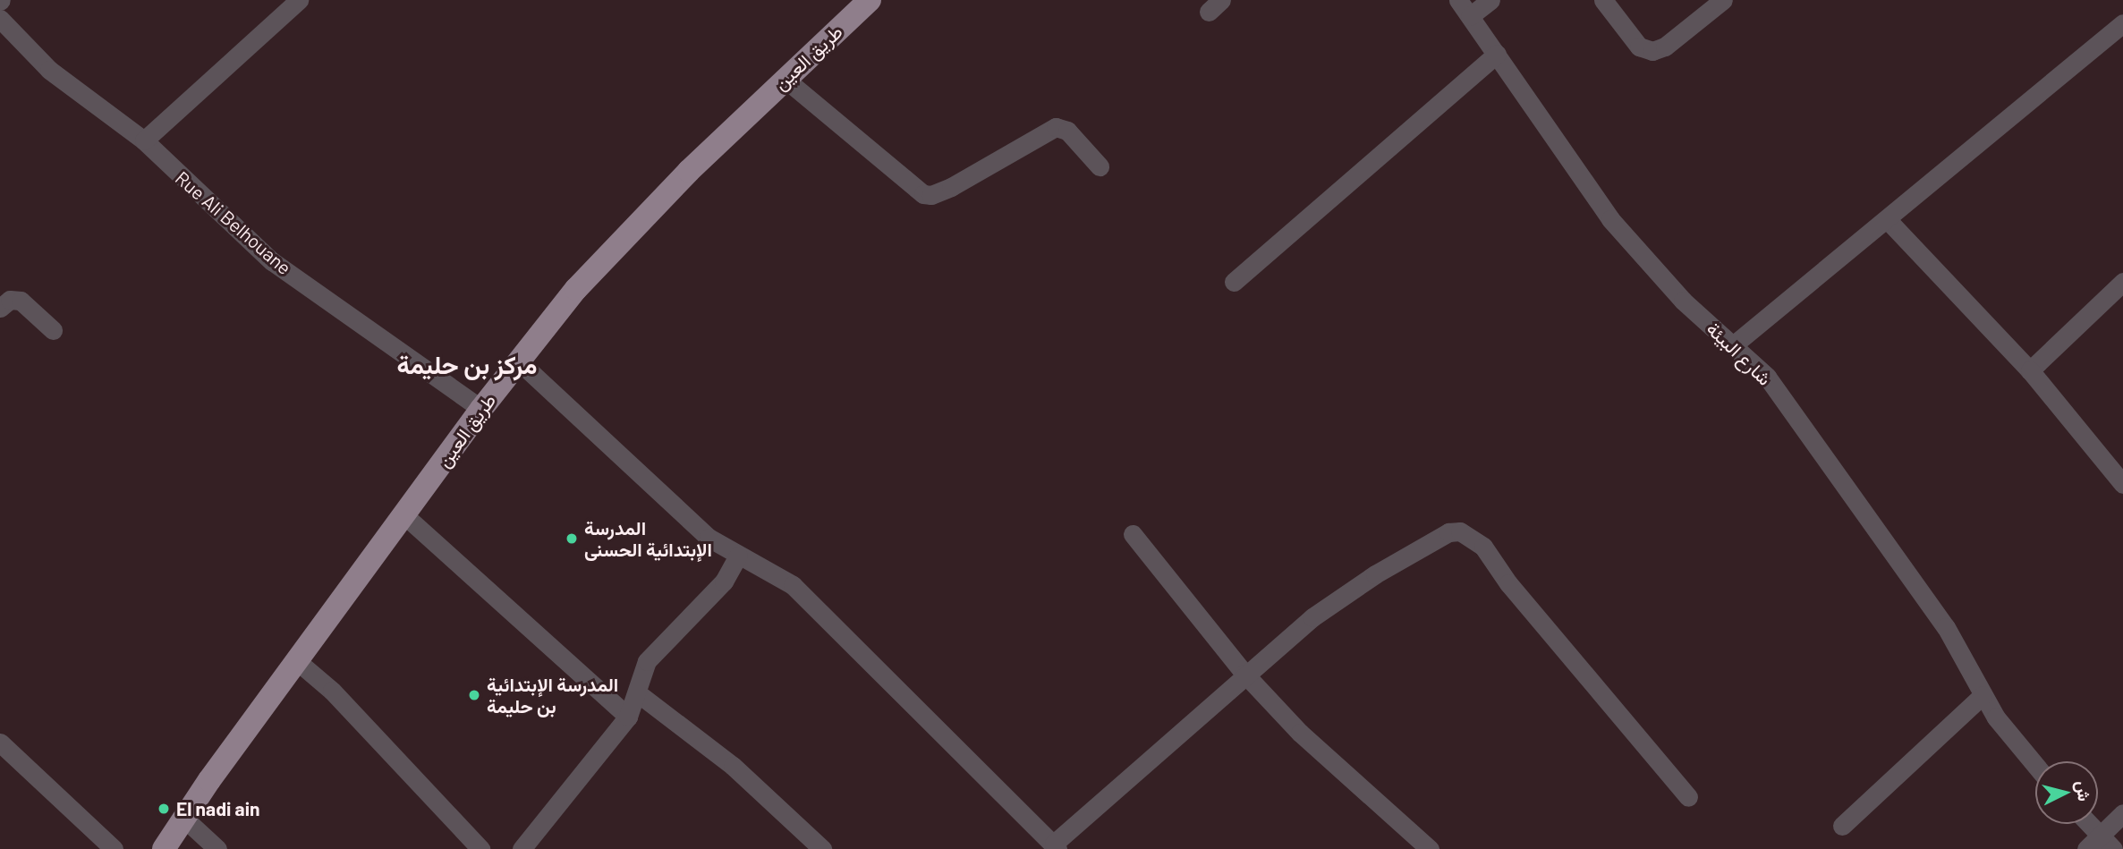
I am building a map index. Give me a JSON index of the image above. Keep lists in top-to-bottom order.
{
  "streets": {
    "main road": ["طريق العين"],
    "street": ["Rue Ali Belhouane", "شارع البيئة"]
  },
  "crossings": [
    ["طريق العين", "Rue Ali Belhouane"]
  ],
  "districts": ["مركز بن حليمة"],
  "places": ["المدرسة الإبتدائية الحسنى", "المدرسة الإبتدائية بن حليمة", "El nadi ain"],
  "north": "right"
}
